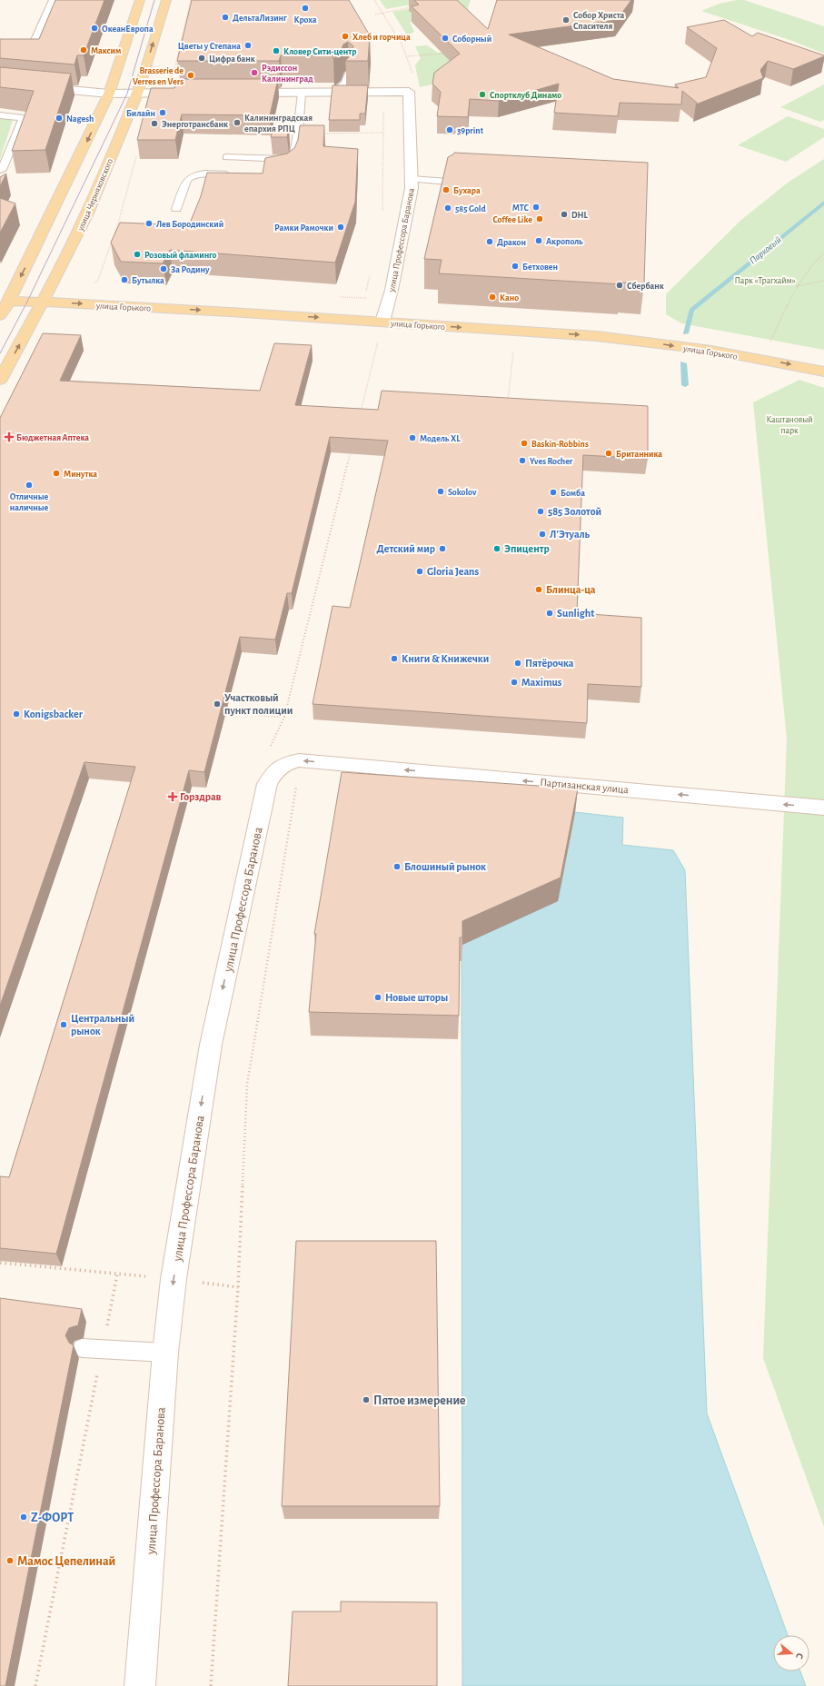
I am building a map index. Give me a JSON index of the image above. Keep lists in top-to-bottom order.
{
  "streets": {
    "main road": ["улица Черняховского", "улица Горького"],
    "street": ["улица Профессора Баранова", "Партизанская улица"]
  },
  "crossings": [
    ["улица Черняховского", "улица Горького"],
    ["улица Профессора Баранова", "улица Горького"],
    ["улица Профессора Баранова", "Партизанская улица"]
  ],
  "one_way": ["улица Профессора Баранова", "Партизанская улица"],
  "water": ["Парковый"],
  "parks": ["Парк «Трагхайм»", "Каштановый парк"],
  "places": {
    "other": [
      "Кроха",
      "ДельтаЛизинг",
      "Собор Христа Спасителя",
      "ОкеанЕвропа",
      "Хлеб и горчица",
      "Соборный",
      "Цветы у Степана",
      "Максим",
      "Кловер Сити-центр",
      "Цифра банк",
      "Рэдиссон Калининград",
      "Brasserie de Verres en Vers",
      "Спортклуб Динамо",
      "Билайн",
      "Nagesh",
      "Калининградская епархия РПЦ",
      "Энерготрансбанк",
      "39print",
      "Бухара",
      "МТС",
      "585 Gold",
      "DHL",
      "Coffee Like",
      "Лев Бородинский",
      "Рамки Рамочки",
      "Акрополь",
      "Дракон",
      "Розовый фламинго",
      "Бетховен",
      "За Родину",
      "Бутылка",
      "Сбербанк",
      "Кано",
      "Модель XL",
      "Baskin-Robbins",
      "Британника",
      "Yves Rocher",
      "Минутка",
      "Отличные наличные",
      "Sokolov",
      "Бомба",
      "585 Золотой",
      "Л'Этуаль",
      "Детский мир",
      "Эпицентр",
      "Gloria Jeans",
      "Блинца-ца",
      "Sunlight",
      "Книги & Книжечки",
      "Пятёрочка",
      "Maximus",
      "Участковый пункт полиции",
      "Konigsbacker",
      "Блошиный рынок",
      "Новые шторы",
      "Центральный рынок",
      "Пятое измерение",
      "Z-ФОРТ",
      "Мамос Цепелинай"
    ],
    "health": ["Бюджетная Аптека", "Горздрав"]
  },
  "north": "right"
}
